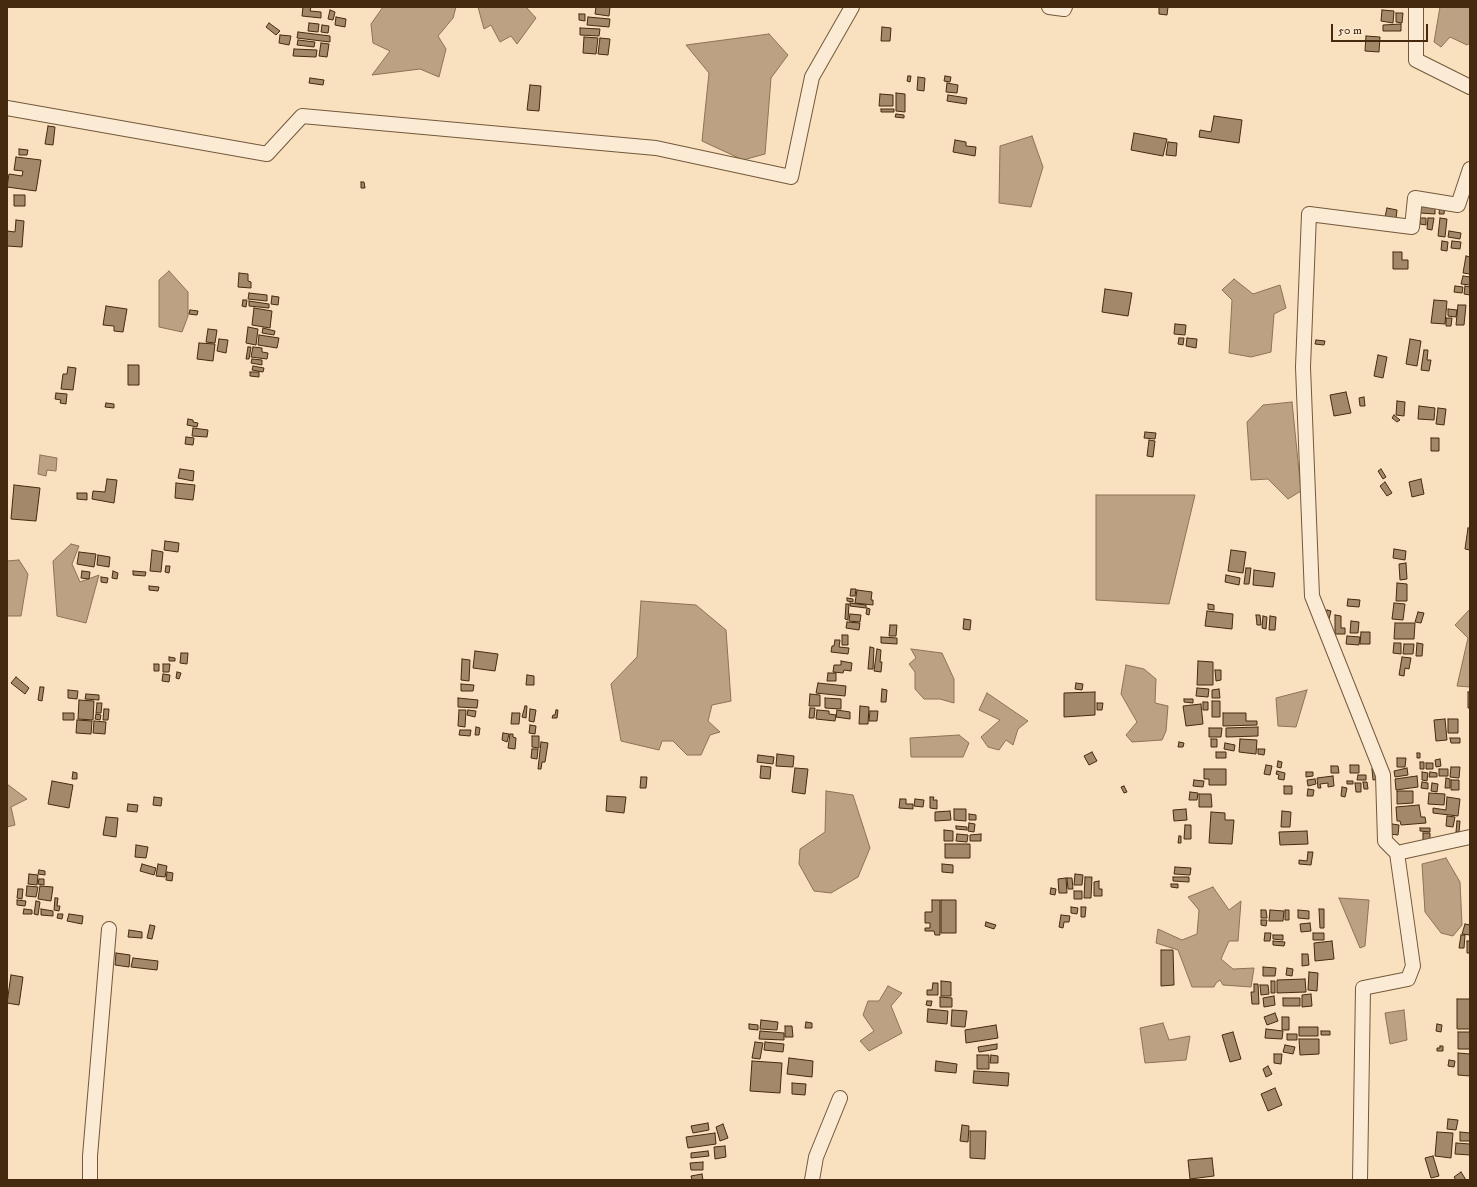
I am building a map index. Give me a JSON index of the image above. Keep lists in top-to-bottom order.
{
  "scale_bar": "50 m"
}
